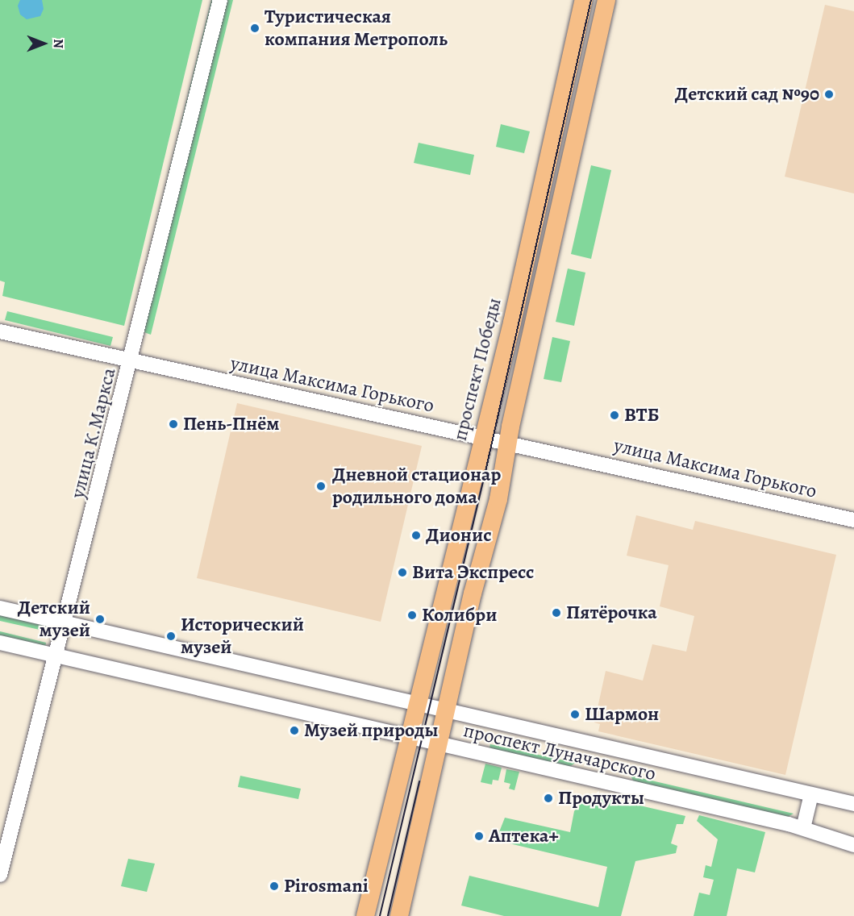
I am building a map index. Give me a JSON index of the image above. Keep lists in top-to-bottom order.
{
  "streets": {
    "main road": ["проспект Победы"],
    "street": ["улица Максима Горького", "улица К.Маркса", "проспект Луначарского"]
  },
  "crossings": [
    ["проспект Победы", "улица Максима Горького"],
    ["проспект Победы", "проспект Луначарского"],
    ["улица Максима Горького", "улица К.Маркса"],
    ["улица К.Маркса", "проспект Луначарского"]
  ],
  "places": [
    "Туристическая компания Метрополь",
    "Детский сад №90",
    "ВТБ",
    "Пень-Пнём",
    "Дневной стационар родильного дома",
    "Дионис",
    "Вита Экспресс",
    "Пятёрочка",
    "Колибри",
    "Детский музей",
    "Исторический музей",
    "Шармон",
    "Музей природы",
    "Продукты",
    "Аптека+",
    "Pirosmani"
  ],
  "north": "right"
}
